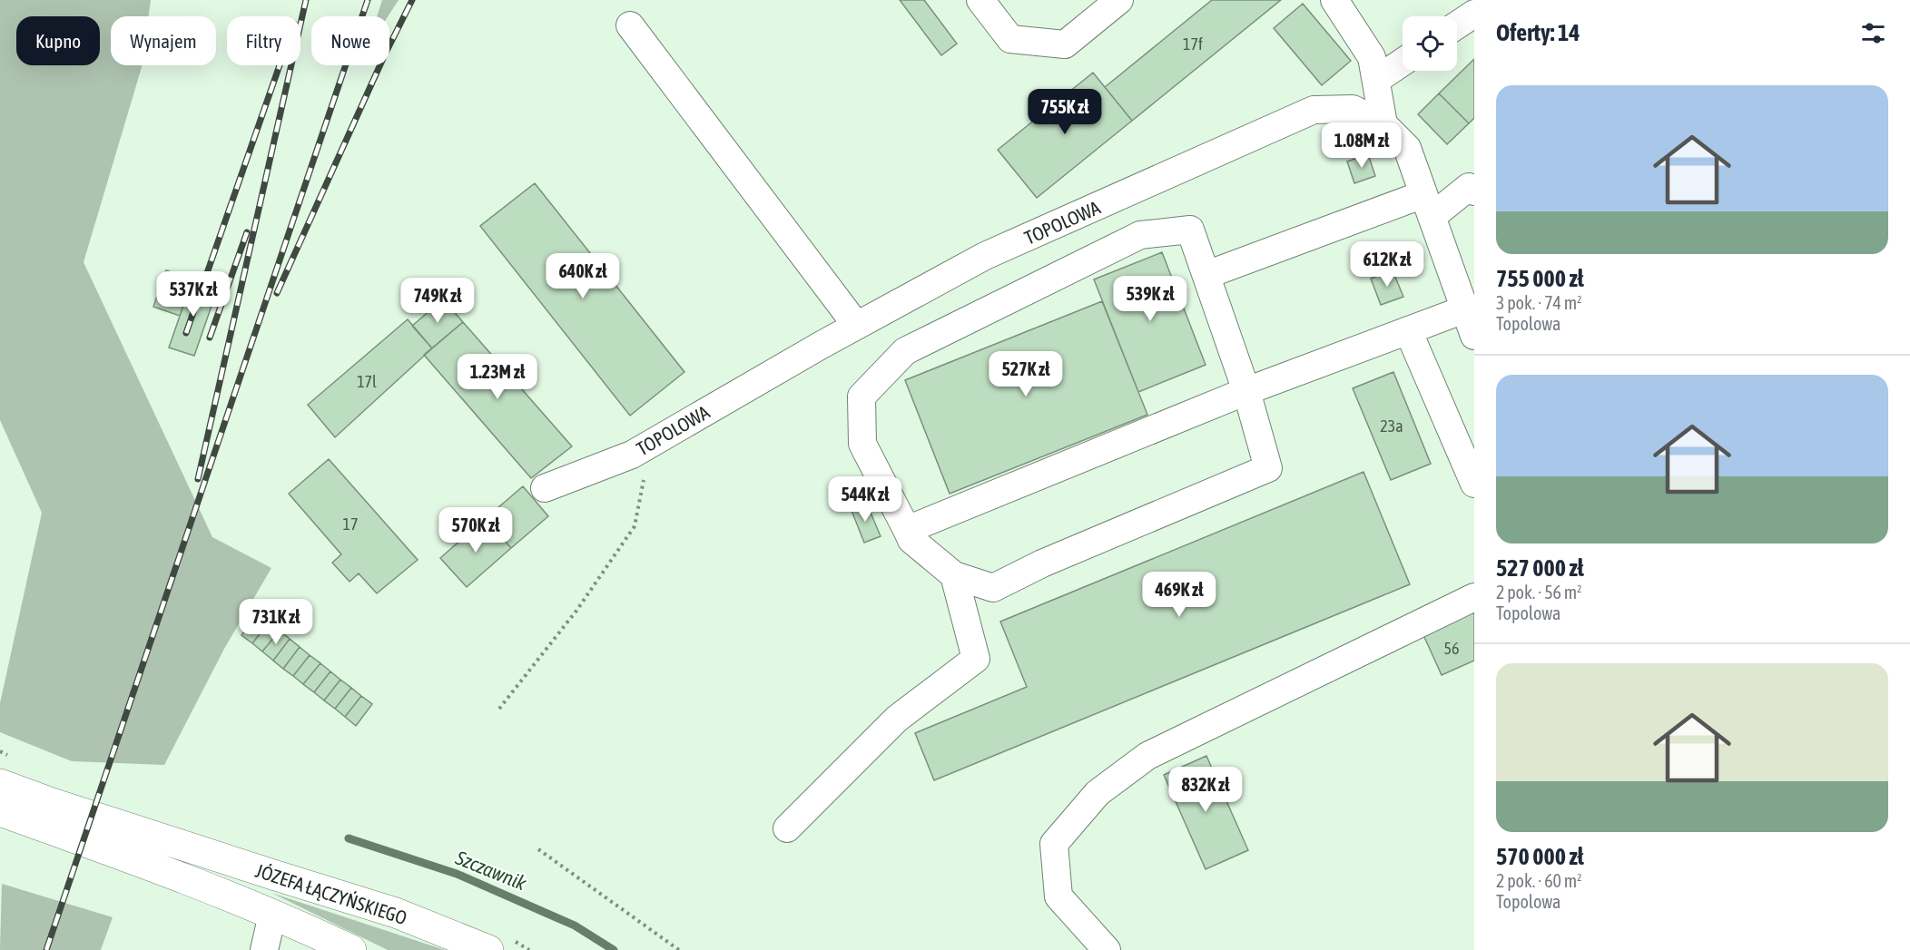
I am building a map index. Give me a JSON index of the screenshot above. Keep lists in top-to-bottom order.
{
  "streets": {
    "main road": ["JÓZEFA ŁĄCZYŃSKIEGO"],
    "street": ["TOPOLOWA"]
  },
  "water": ["Szczawnik"],
  "house_numbers": [
    "17f",
    "17l",
    "23a",
    "17",
    "56"
  ],
  "page": {
    "heading": "Oferty: 14",
    "chip": [
      "Kupno",
      "Wynajem",
      "Filtry",
      "Nowe"
    ],
    "list": [
      {
        "name": "755 000 zł",
        "note": "3 pok. · 74 m² · Topolowa"
      },
      {
        "name": "527 000 zł",
        "note": "2 pok. · 56 m² · Topolowa"
      },
      {
        "name": "570 000 zł",
        "note": "2 pok. · 60 m² · Topolowa"
      }
    ],
    "price": [
      "755K zł",
      "1.08M zł",
      "612K zł",
      "640K zł",
      "537K zł",
      "539K zł",
      "749K zł",
      "527K zł",
      "1.23M zł",
      "544K zł",
      "570K zł",
      "469K zł",
      "731K zł",
      "832K zł"
    ]
  }
}
